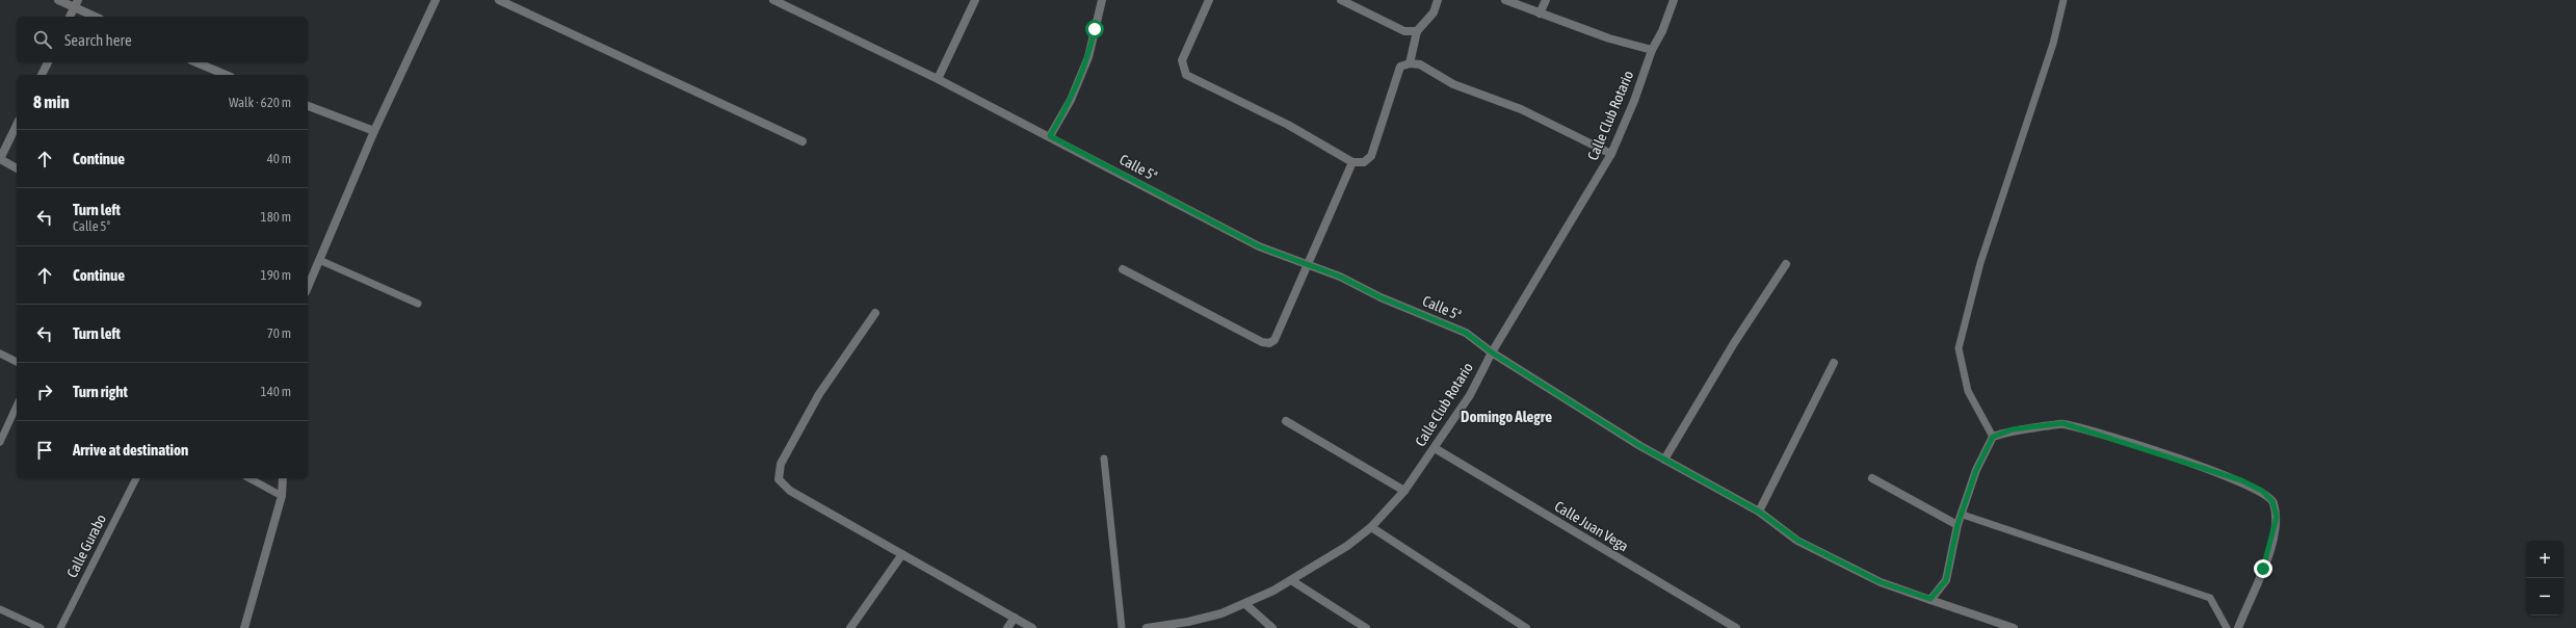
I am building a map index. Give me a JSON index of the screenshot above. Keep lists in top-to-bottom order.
{
  "streets": {
    "street": ["Calle Club Rotario", "Calle 5ª", "Calle Juan Vega"],
    "lane": ["Calle Gurabo"]
  },
  "crossings": [
    ["Calle Club Rotario", "Calle 5ª"],
    ["Calle Club Rotario", "Calle Juan Vega"]
  ],
  "districts": ["Domingo Alegre"],
  "page": {
    "search": "Search here",
    "heading": ["8 min", "Walk · 620 m"],
    "list": [
      ["Continue", "40 m"],
      ["Turn left", "Calle 5ª", "180 m"],
      ["Continue", "190 m"],
      ["Turn left", "70 m"],
      ["Turn right", "140 m"],
      "Arrive at destination"
    ],
    "map_buttons": ["+", "−"]
  }
}
